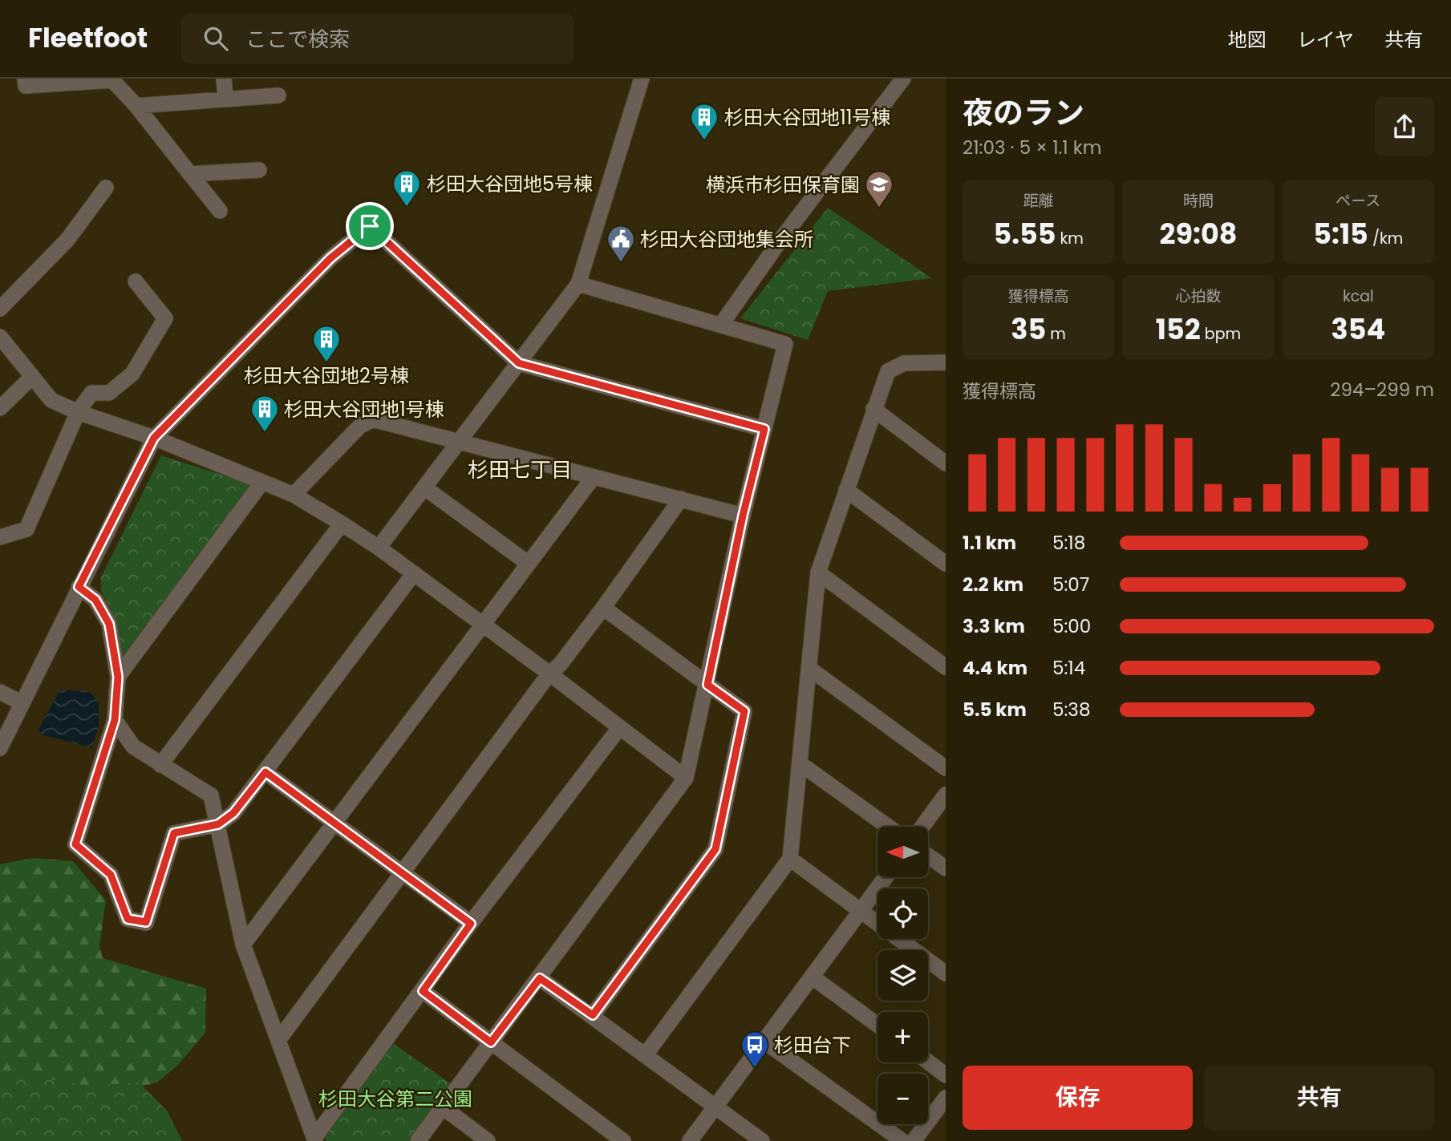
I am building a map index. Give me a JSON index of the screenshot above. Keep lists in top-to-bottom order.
{
  "districts": ["杉田七丁目"],
  "parks": ["杉田大谷第二公園"],
  "places": {
    "building": [
      "杉田大谷団地11号棟",
      "杉田大谷団地5号棟",
      "杉田大谷団地2号棟",
      "杉田大谷団地1号棟"
    ],
    "school or university": ["横浜市杉田保育園"],
    "public building": ["杉田大谷団地集会所"],
    "bus stop": ["杉田台下"]
  },
  "north": "left",
  "page": {
    "header": "Fleetfoot",
    "search": "ここで検索",
    "nav": ["地図", "レイヤ", "共有"],
    "heading": ["夜のラン", "21:03 · 5 × 1.1 km"],
    "stats": [
      ["距離", "5.55 km"],
      ["時間", "29:08"],
      ["ペース", "5:15 /km"],
      ["獲得標高", "35 m"],
      ["心拍数", "152 bpm"],
      ["kcal", "354"]
    ],
    "chart": ["獲得標高", "294–299 m"],
    "list": [
      {
        "name": "1.1 km",
        "note": "5:18"
      },
      {
        "name": "2.2 km",
        "note": "5:07"
      },
      {
        "name": "3.3 km",
        "note": "5:00"
      },
      {
        "name": "4.4 km",
        "note": "5:14"
      },
      {
        "name": "5.5 km",
        "note": "5:38"
      }
    ],
    "map_buttons": ["+", "−"],
    "buttons": ["保存", "共有"]
  }
}
